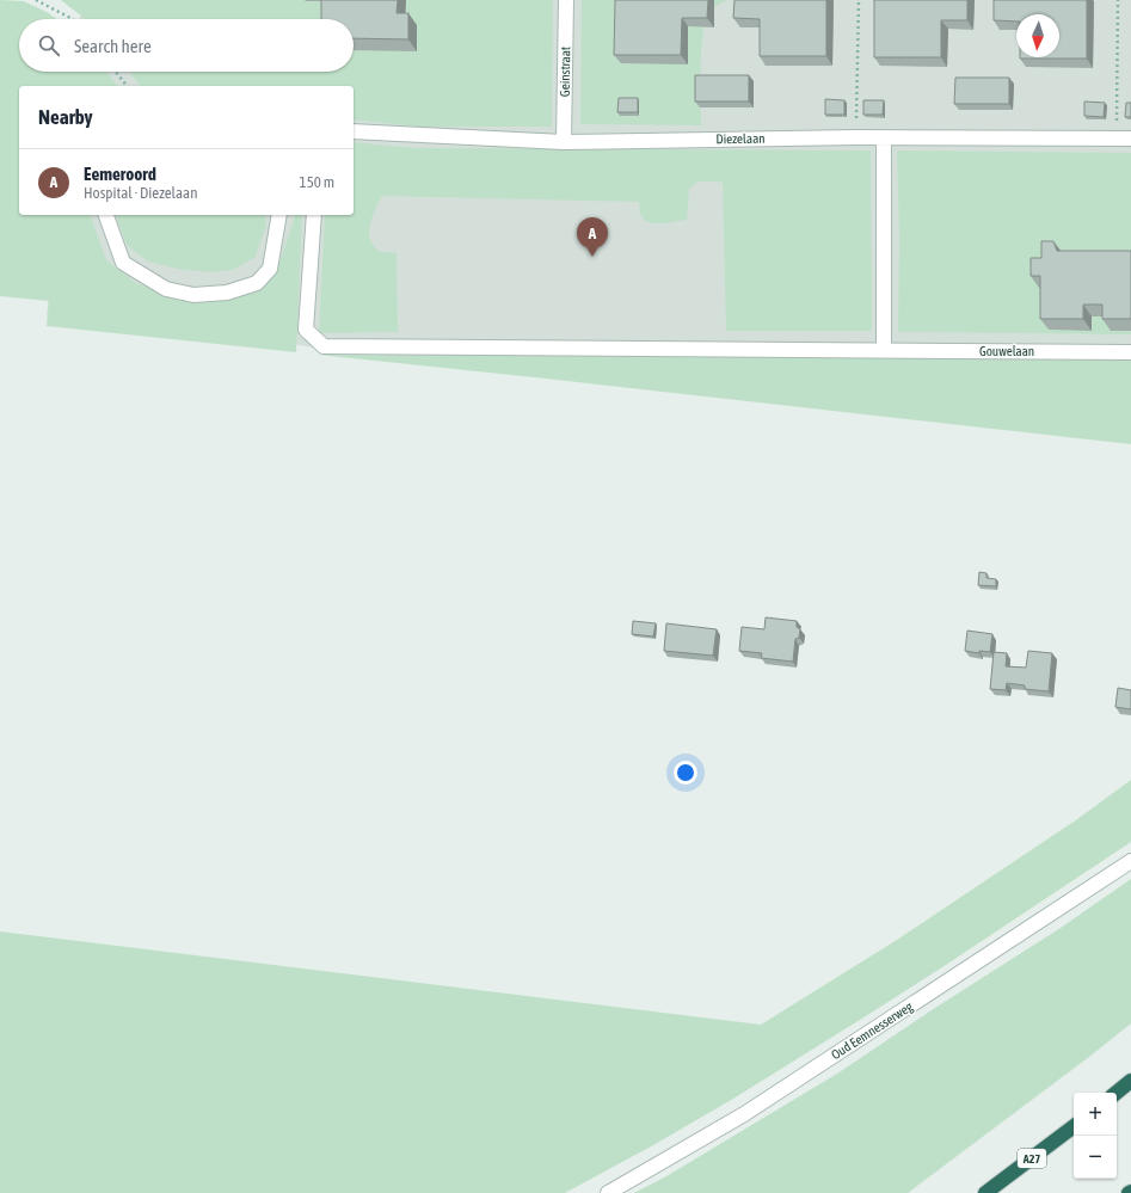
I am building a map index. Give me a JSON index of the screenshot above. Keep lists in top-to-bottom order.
{
  "streets": {
    "highway": ["A27"],
    "street": [
      "Geinstraat",
      "Diezelaan",
      "Gouwelaan",
      "Oud Eemnesserweg"
    ]
  },
  "crossings": [
    ["Geinstraat", "Diezelaan"]
  ],
  "north": "bottom",
  "page": {
    "search": "Search here",
    "heading": "Nearby",
    "list": [
      {
        "mark": "A",
        "name": "Eemeroord",
        "note": "Hospital · Diezelaan",
        "value": "150 m"
      }
    ],
    "pins": "A",
    "map_buttons": ["+", "−"]
  }
}
